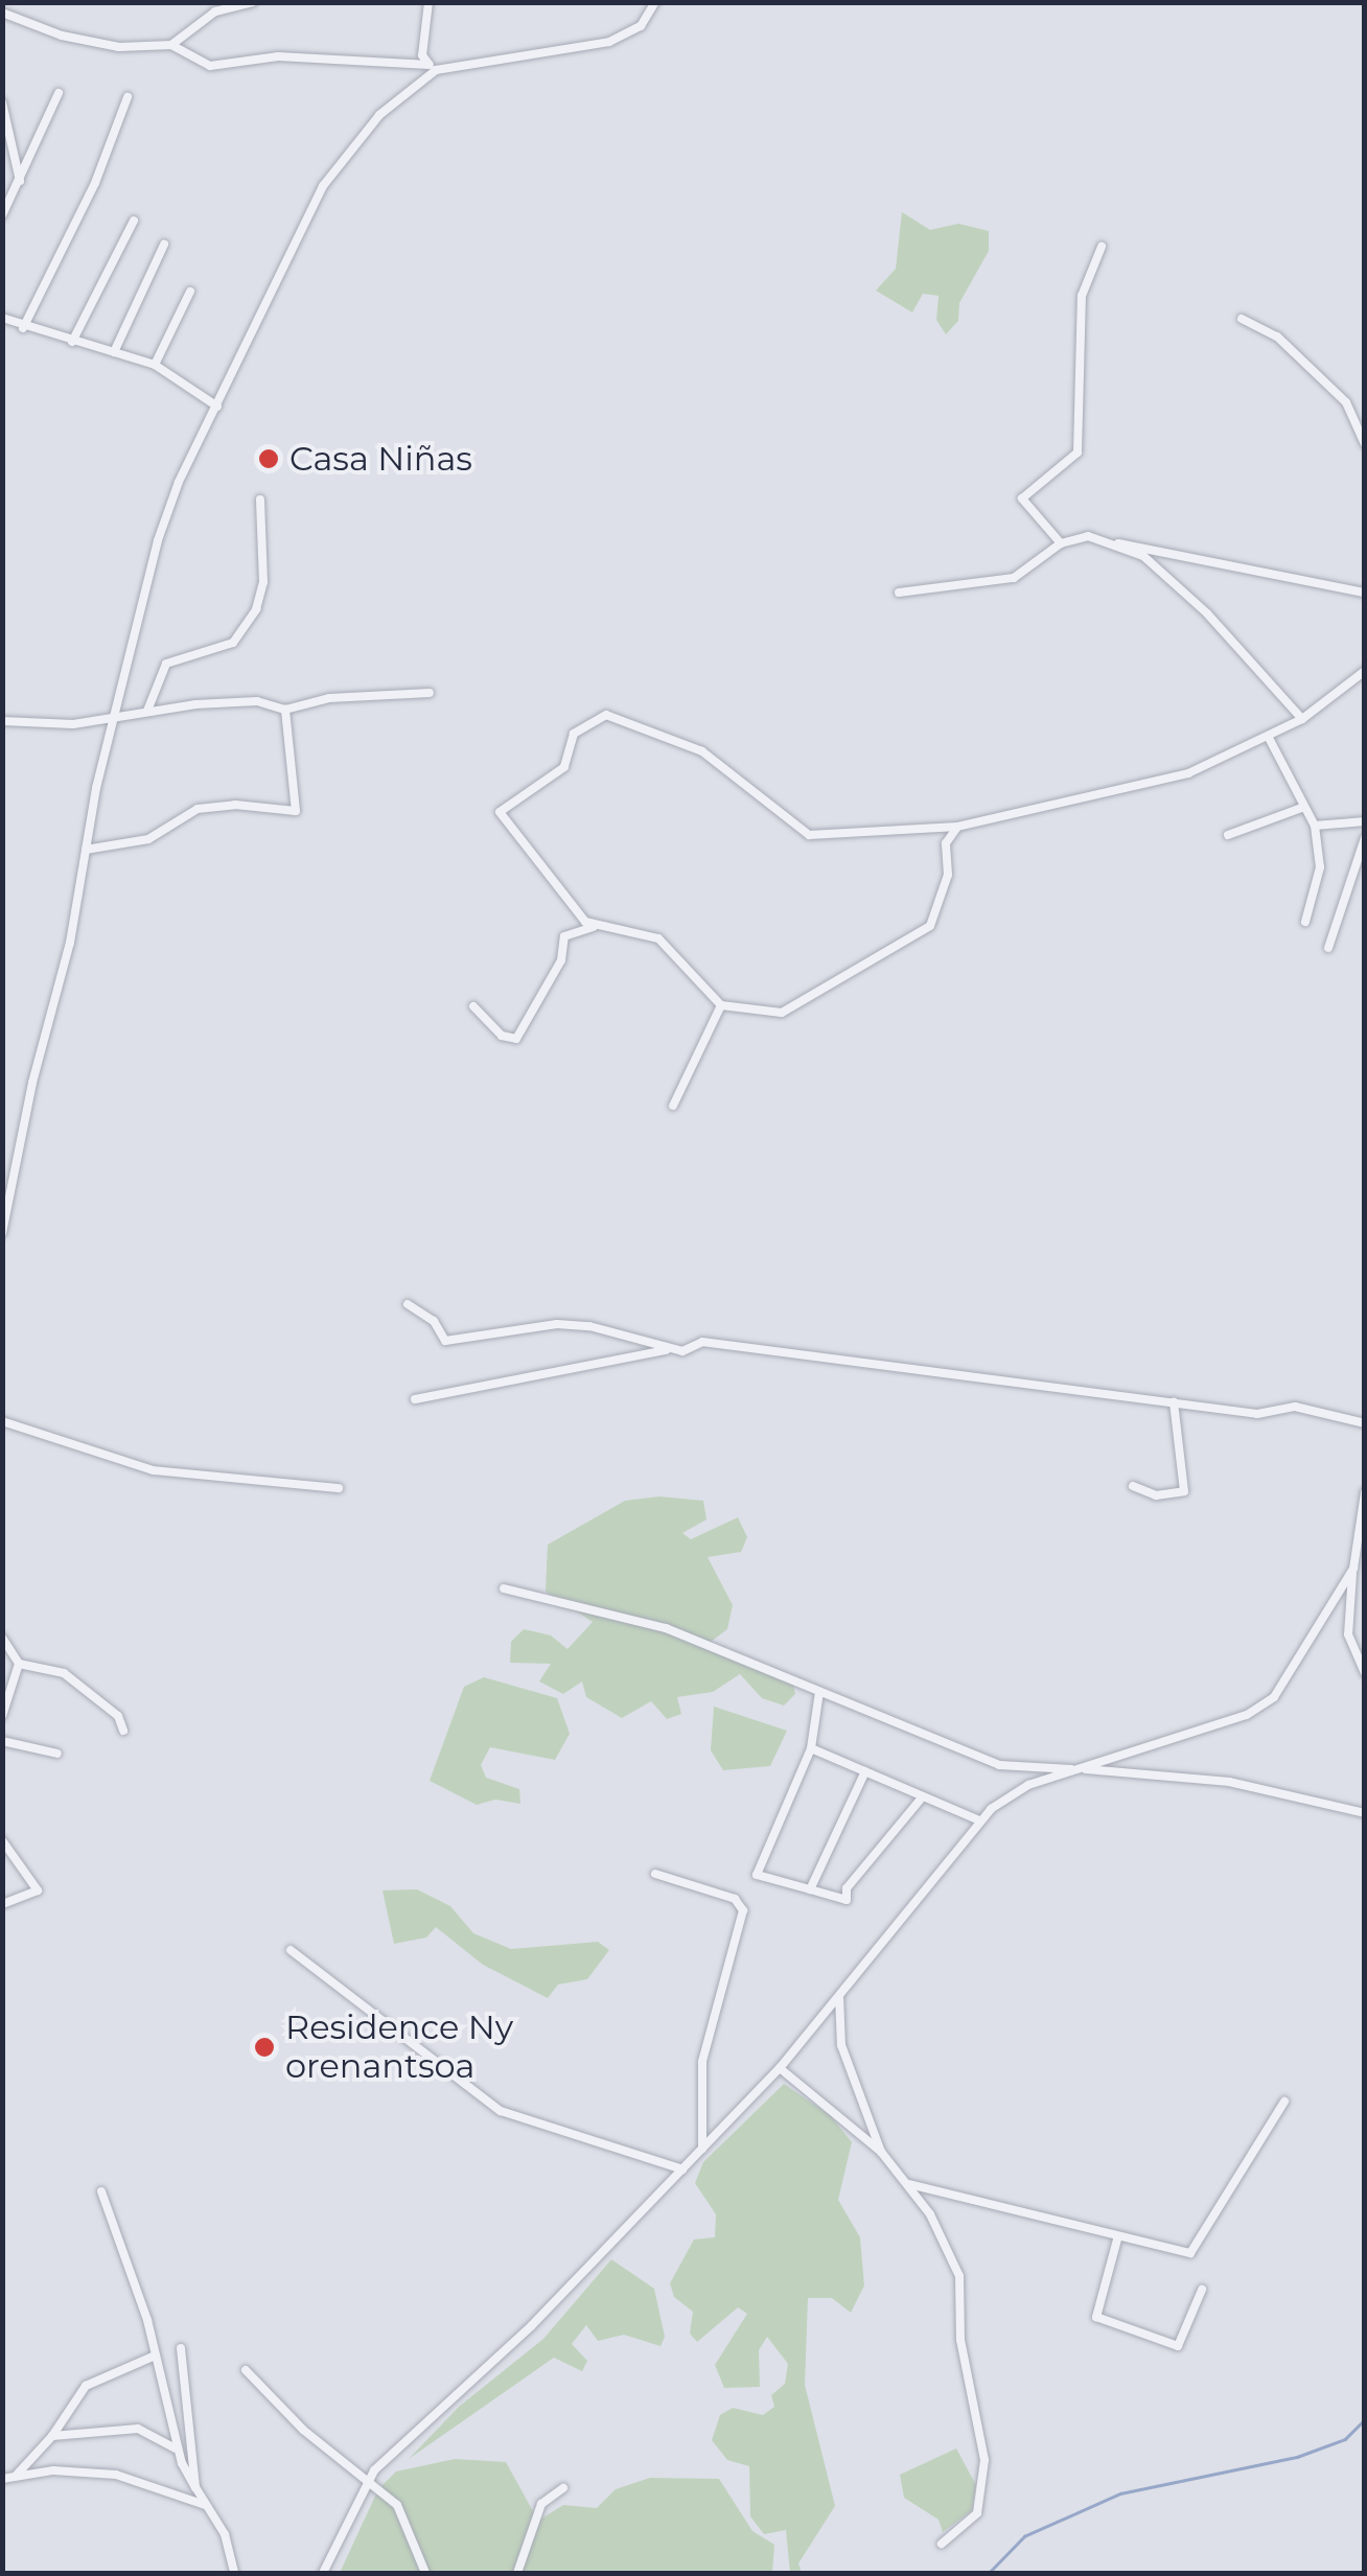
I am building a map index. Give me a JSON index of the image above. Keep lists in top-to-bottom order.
{
  "places": ["Casa Niñas", "Residence Ny orenantsoa"]
}
